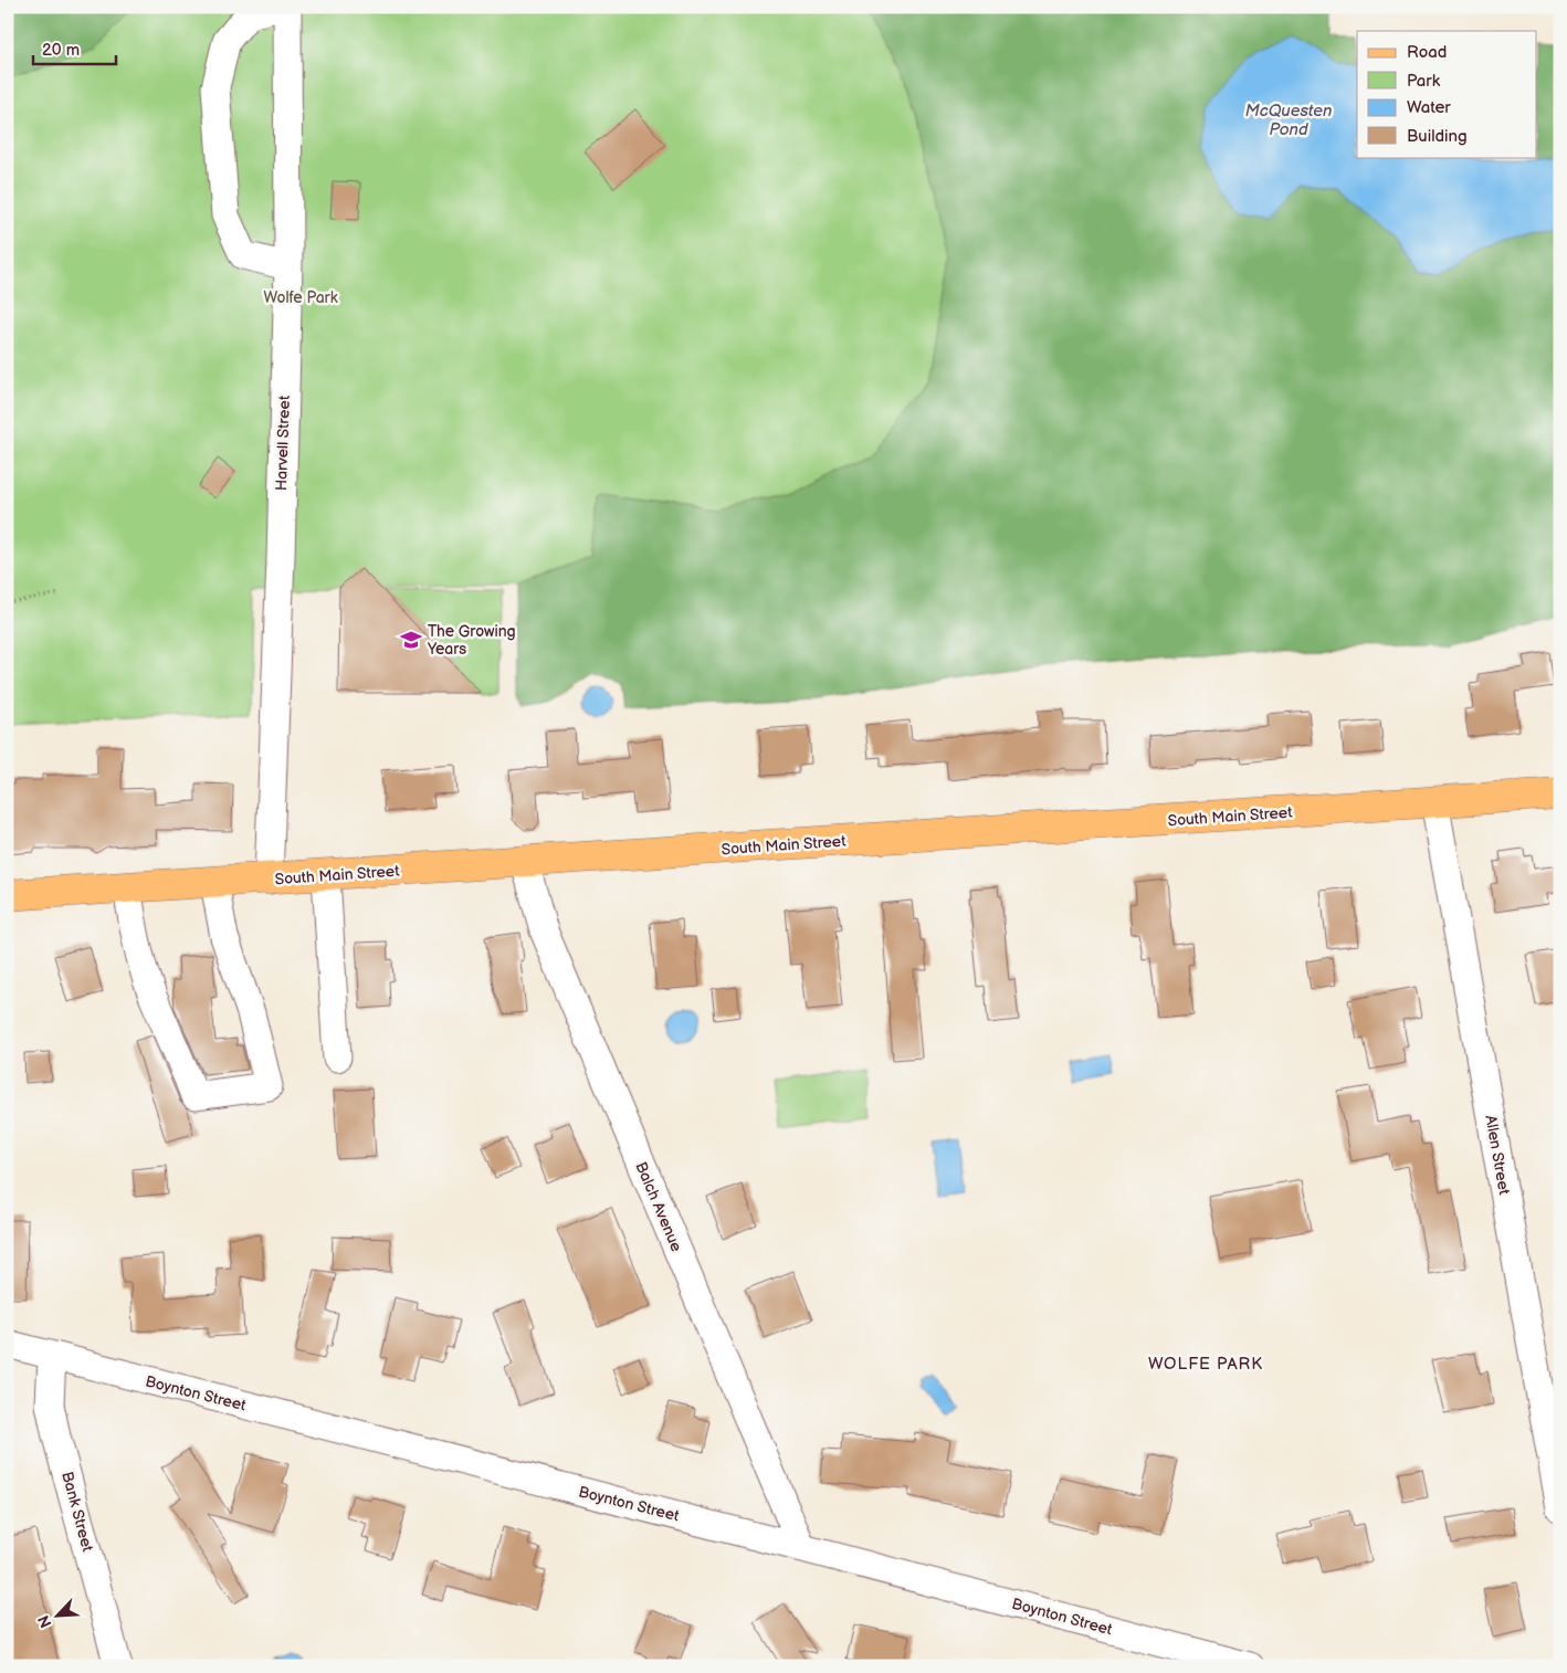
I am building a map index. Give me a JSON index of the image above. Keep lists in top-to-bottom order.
{
  "streets": {
    "main road": ["South Main Street"],
    "street": [
      "Harvell Street",
      "Allen Street",
      "Balch Avenue",
      "Boynton Street",
      "Bank Street"
    ]
  },
  "crossings": [
    ["Harvell Street", "South Main Street"],
    ["South Main Street", "Allen Street"],
    ["South Main Street", "Balch Avenue"],
    ["Balch Avenue", "Boynton Street"],
    ["Boynton Street", "Bank Street"]
  ],
  "districts": ["WOLFE PARK"],
  "water": ["McQuesten Pond"],
  "parks": ["Wolfe Park"],
  "places": {
    "school or university": ["The Growing Years"]
  },
  "legend": [
    "Road",
    "Park",
    "Water",
    "Building"
  ],
  "scale_bar": "20 m",
  "north": "bottom left"
}
